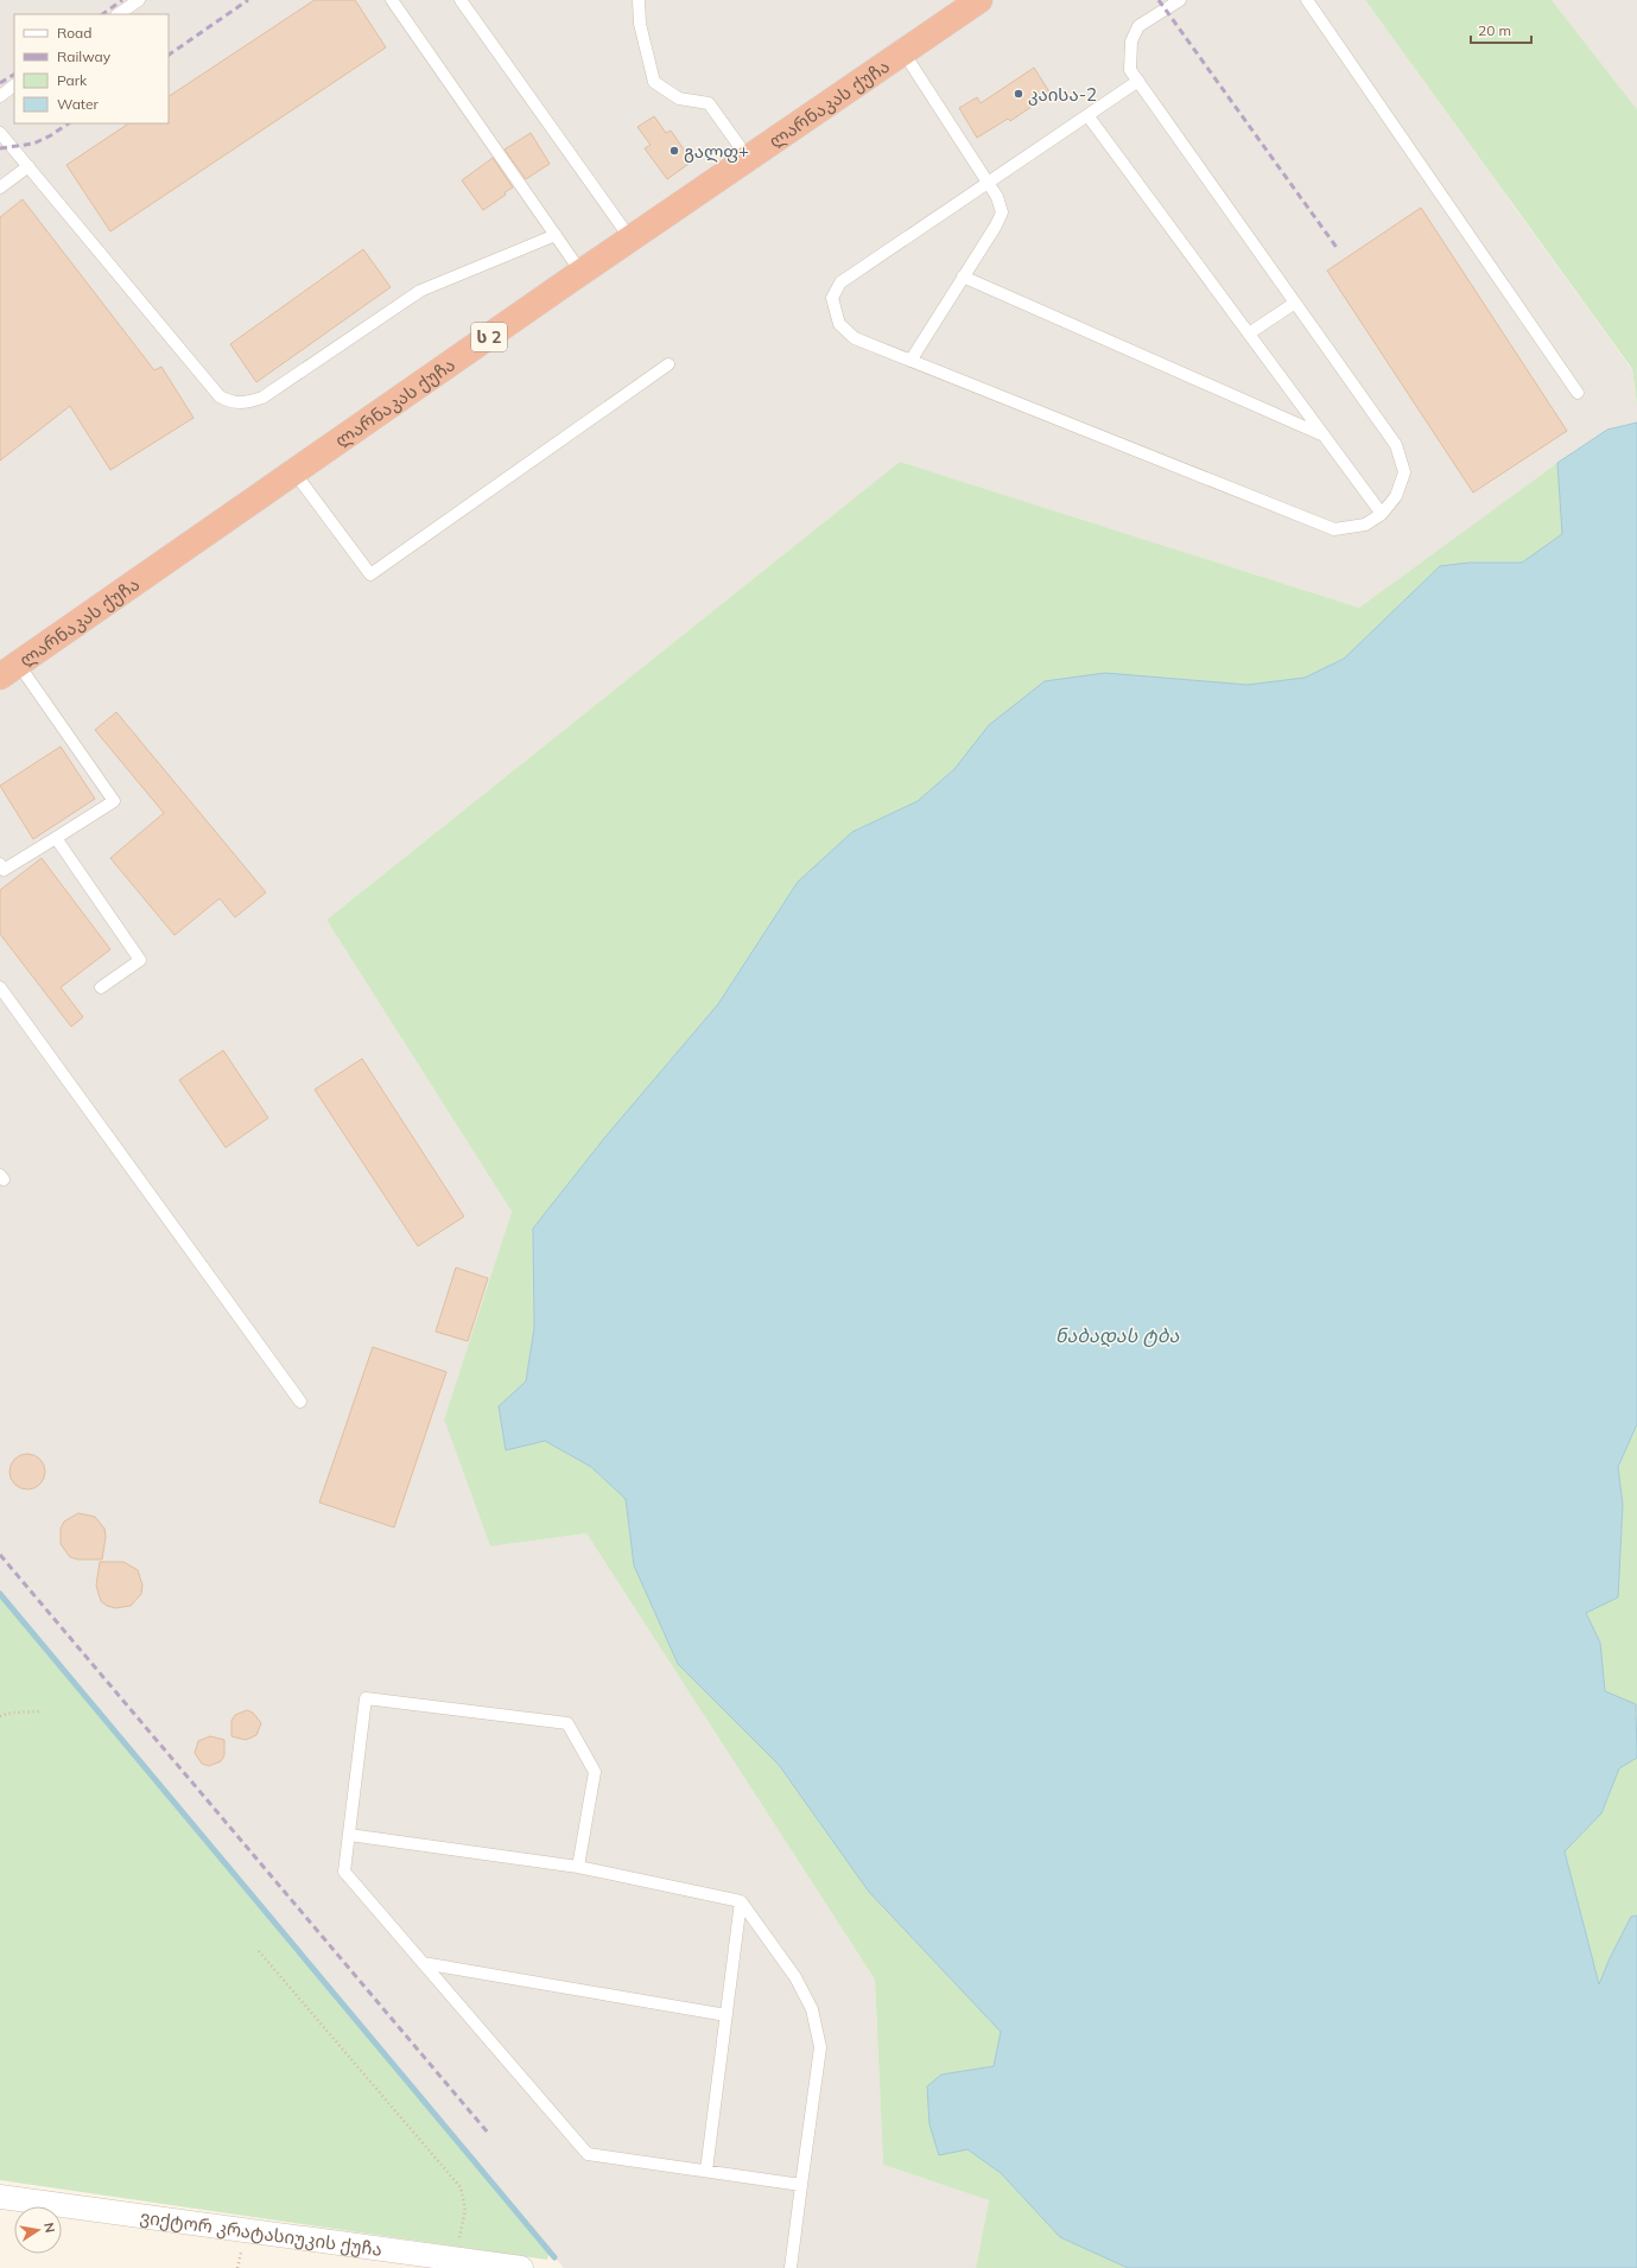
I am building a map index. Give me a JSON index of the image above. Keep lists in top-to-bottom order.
{
  "streets": {
    "highway": ["ლარნაკას ქუჩა", "ს 2"],
    "street": ["ვიქტორ კრატასიუკის ქუჩა"]
  },
  "water": ["ნაბადას ტბა"],
  "places": ["კაისა-2", "გალფ+"],
  "legend": [
    "Road",
    "Railway",
    "Park",
    "Water"
  ],
  "scale_bar": "20 m",
  "north": "right"
}
